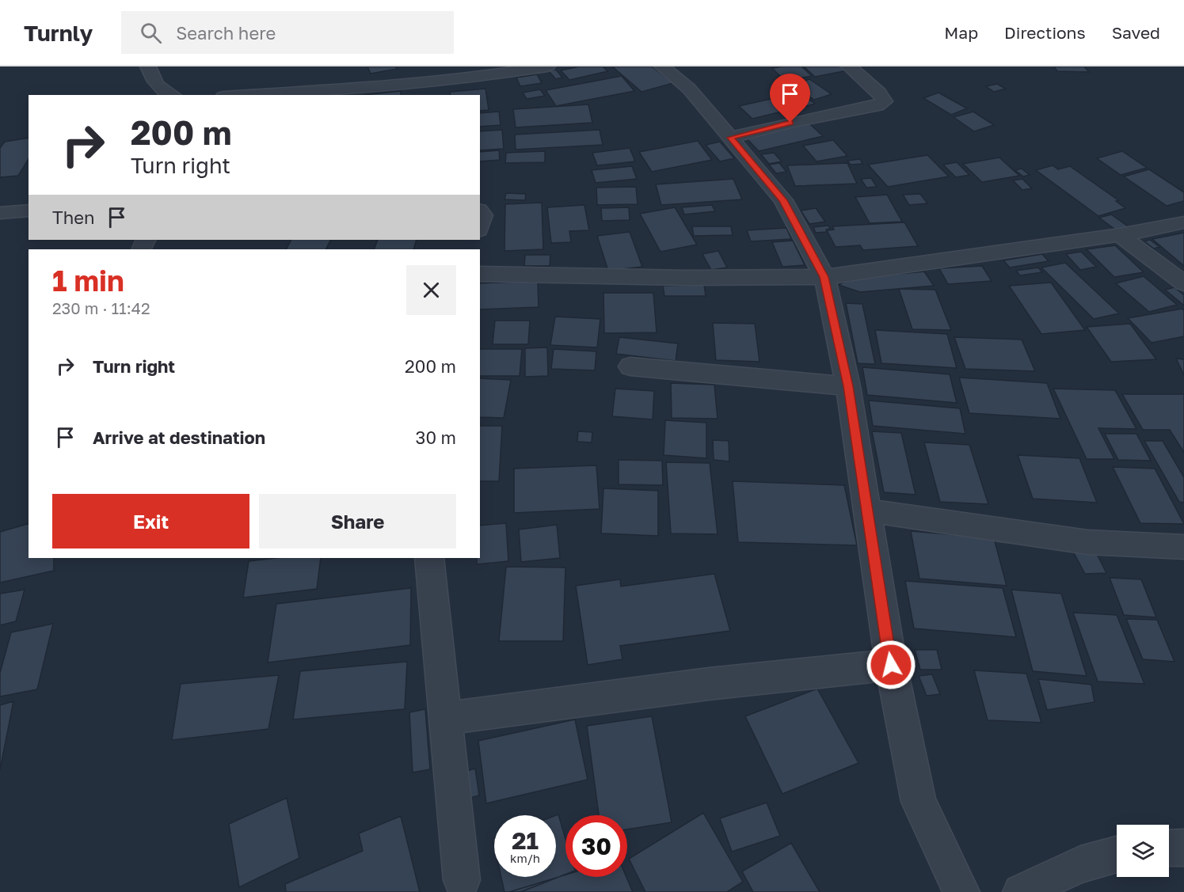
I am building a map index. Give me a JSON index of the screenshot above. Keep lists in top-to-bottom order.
{
  "page": {
    "header": "Turnly",
    "search": "Search here",
    "nav": ["Map", "Directions", "Saved"],
    "turn": ["200 m", "Turn right"],
    "then": "Then",
    "heading": ["1 min", "230 m · 11:42"],
    "list": [
      {
        "name": "Turn right",
        "value": "200 m"
      },
      {
        "name": "Arrive at destination",
        "value": "30 m"
      }
    ],
    "buttons": ["Exit", "Share"],
    "speed": "21 km/h",
    "limit": "30"
  }
}
